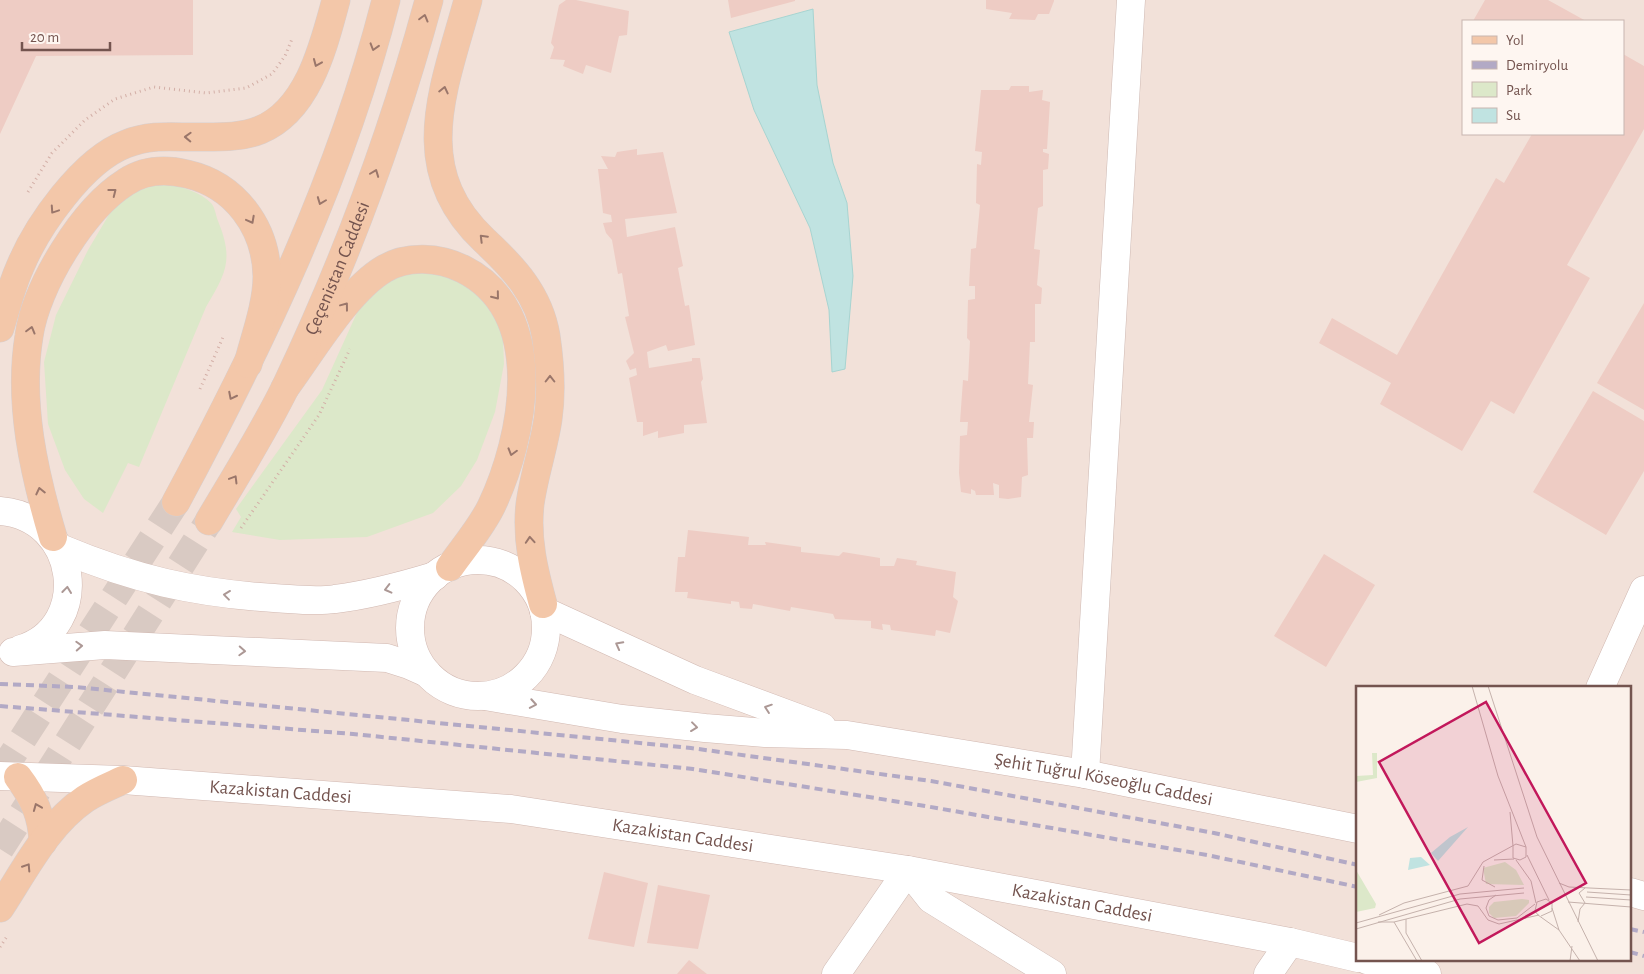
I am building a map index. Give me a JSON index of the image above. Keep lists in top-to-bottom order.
{
  "streets": {
    "main road": ["Çeçenistan Caddesi", "Şehit Tuğrul Köseoğlu Caddesi", "Kazakistan Caddesi"]
  },
  "legend": [
    "Yol",
    "Demiryolu",
    "Park",
    "Su"
  ],
  "scale_bar": "20 m"
}
